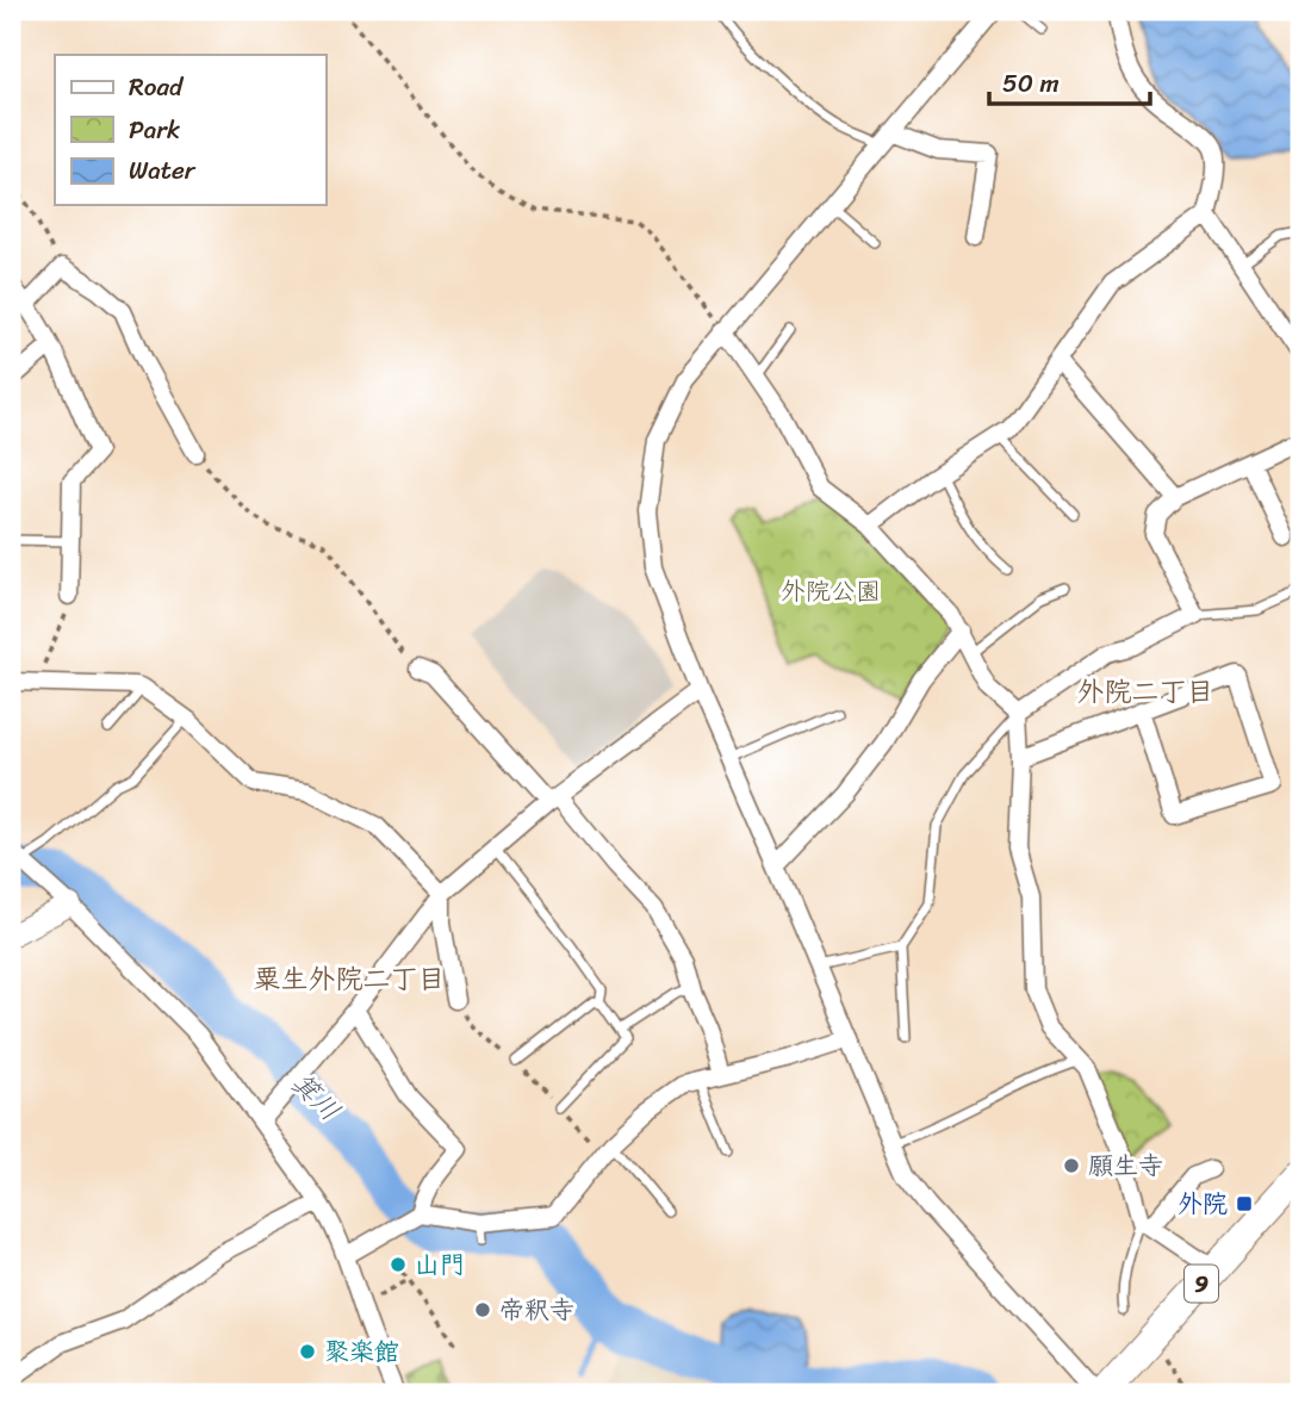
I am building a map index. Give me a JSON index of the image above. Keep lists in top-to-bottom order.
{
  "streets": {
    "main road": ["9"]
  },
  "districts": ["外院二丁目", "粟生外院二丁目"],
  "water": ["箕川"],
  "parks": ["外院公園"],
  "places": {
    "other": [
      "願生寺",
      "山門",
      "帝釈寺",
      "聚楽館"
    ],
    "transit": ["外院"]
  },
  "legend": ["Road", "Park", "Water"],
  "scale_bar": "50 m"
}
